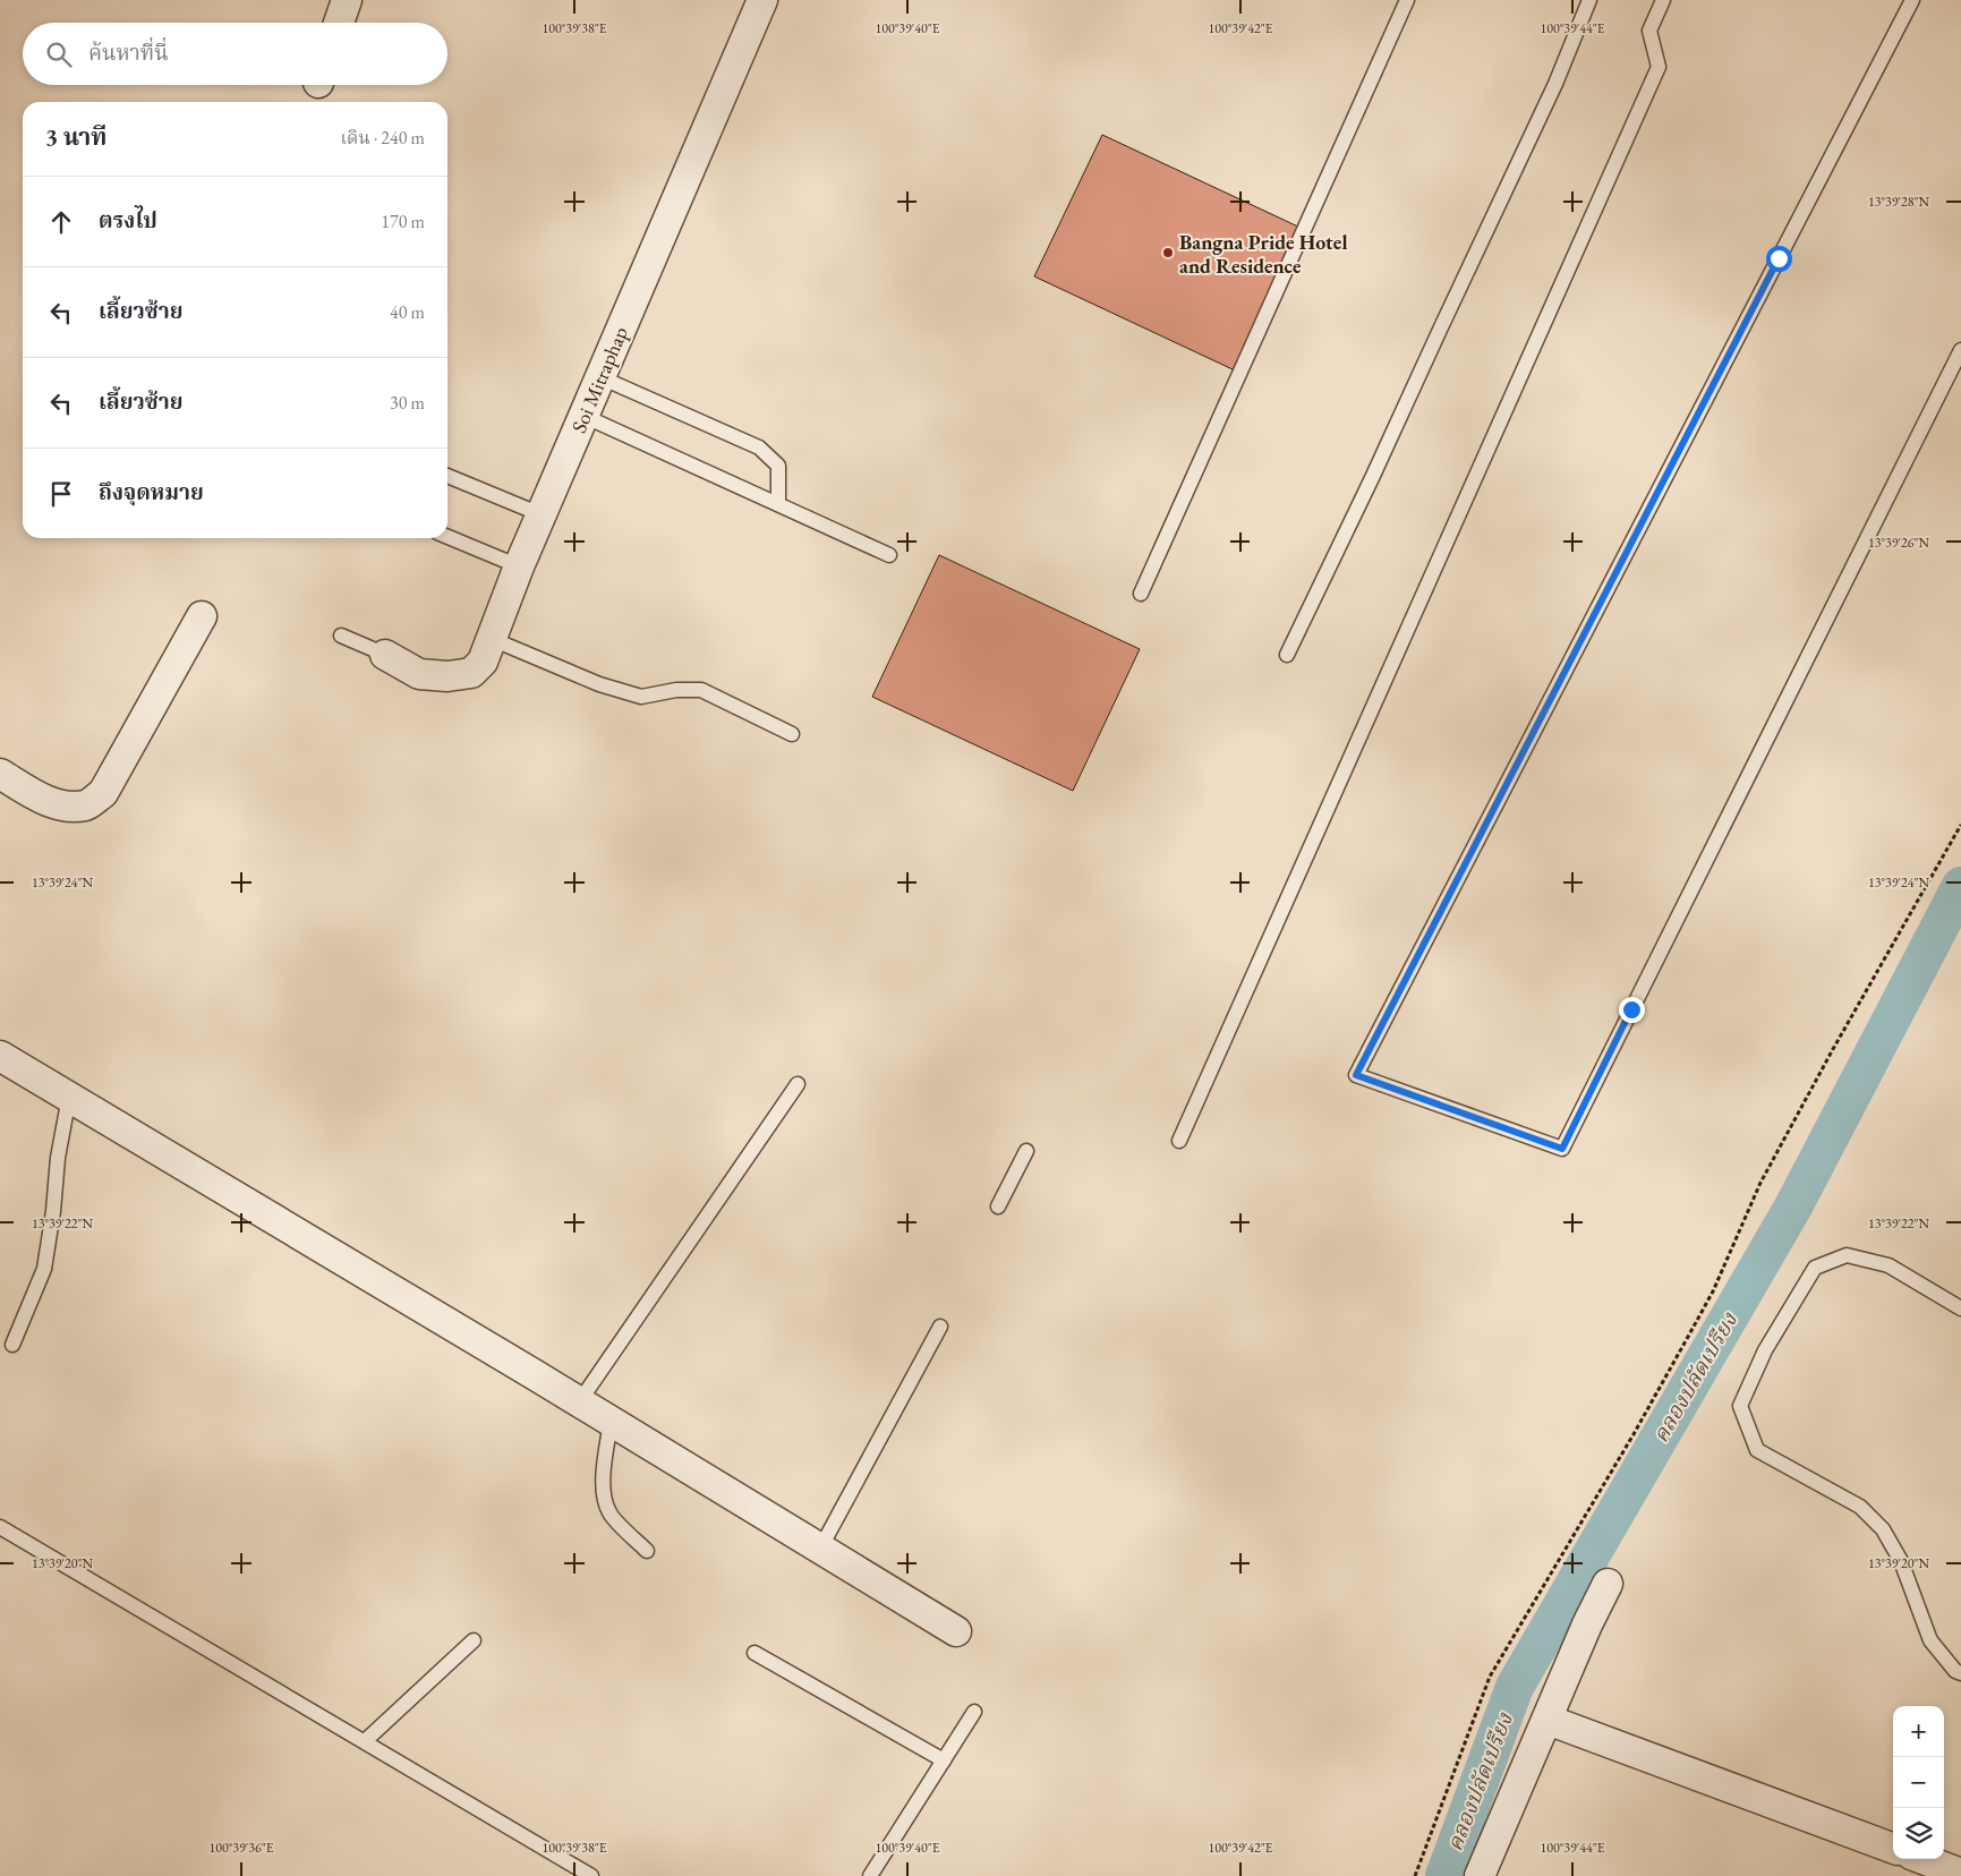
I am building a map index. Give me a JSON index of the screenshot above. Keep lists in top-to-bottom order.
{
  "streets": {
    "street": ["Soi Mitraphap"]
  },
  "water": ["คลองปลัดเปรียง"],
  "places": ["Bangna Pride Hotel and Residence"],
  "page": {
    "search": "ค้นหาที่นี่",
    "heading": ["3 นาที", "เดิน · 240 m"],
    "list": [
      ["ตรงไป", "170 m"],
      ["เลี้ยวซ้าย", "40 m"],
      ["เลี้ยวซ้าย", "30 m"],
      "ถึงจุดหมาย"
    ],
    "map_buttons": ["+", "−"]
  },
  "coordinates": [
    "100°39'38\"E",
    "100°39'40\"E",
    "100°39'42\"E",
    "100°39'44\"E",
    "13°39'28\"N",
    "13°39'26\"N",
    "13°39'24\"N",
    "13°39'22\"N",
    "13°39'20\"N",
    "100°39'36\"E"
  ]
}
